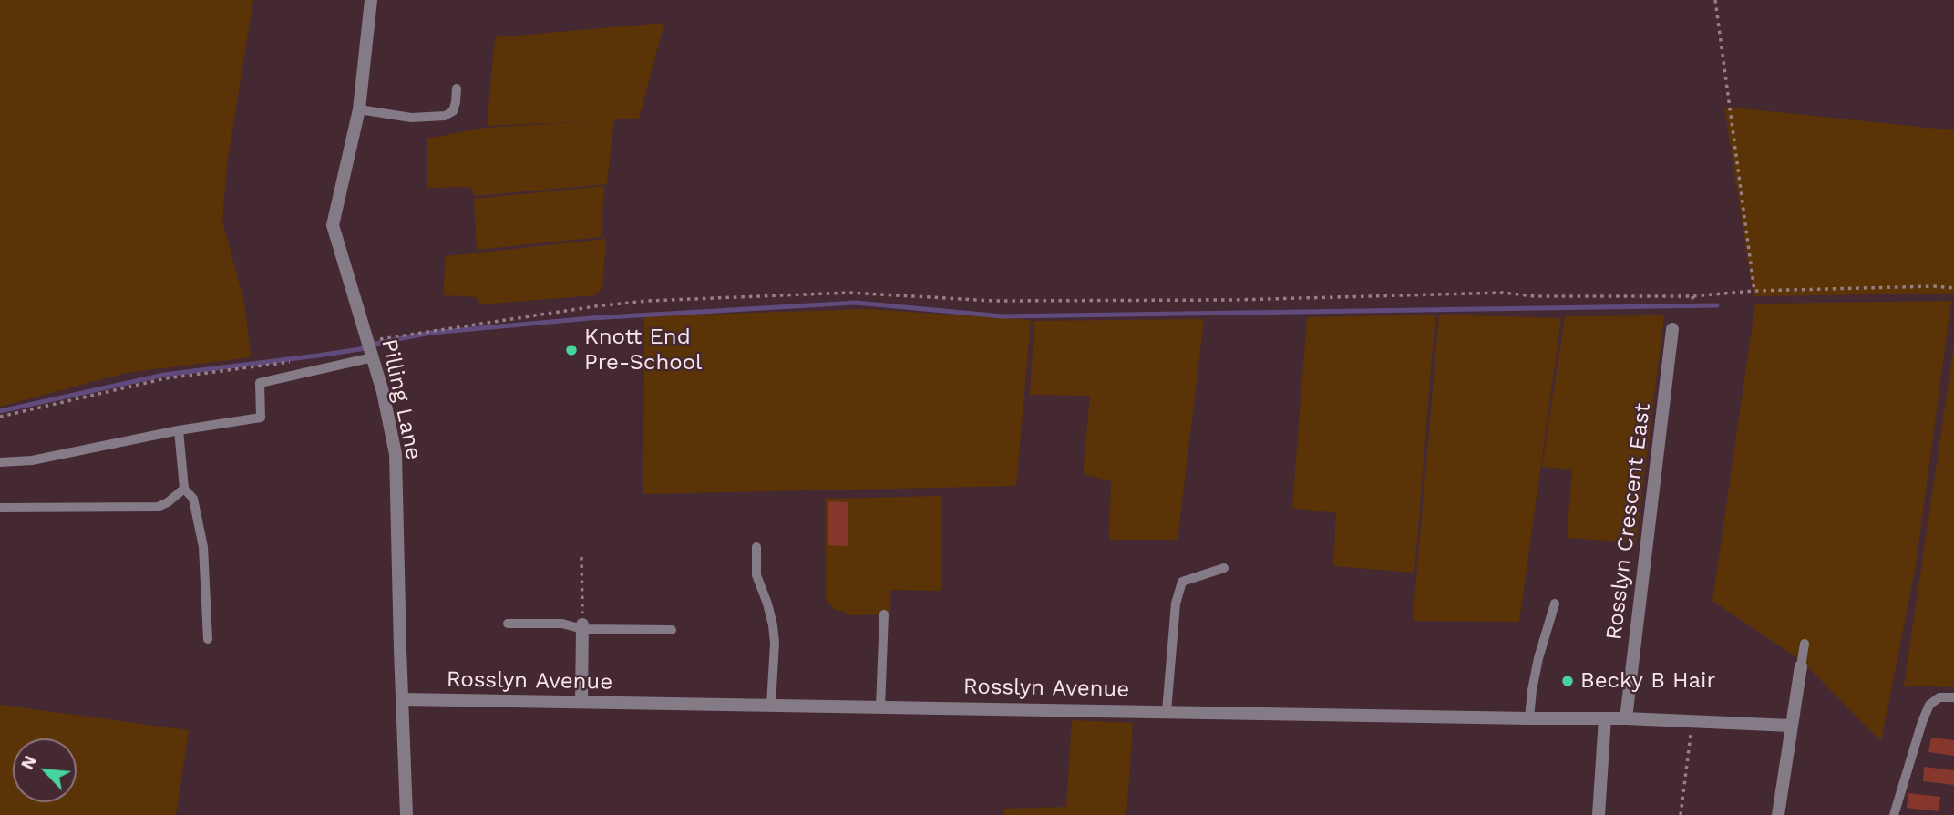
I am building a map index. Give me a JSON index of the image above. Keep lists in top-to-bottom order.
{
  "streets": {
    "street": ["Pilling Lane", "Rosslyn Crescent East", "Rosslyn Avenue"]
  },
  "crossings": [
    ["Pilling Lane", "Rosslyn Avenue"],
    ["Rosslyn Crescent East", "Rosslyn Avenue"]
  ],
  "places": ["Knott End Pre-School", "Becky B Hair"],
  "north": "top left"
}
